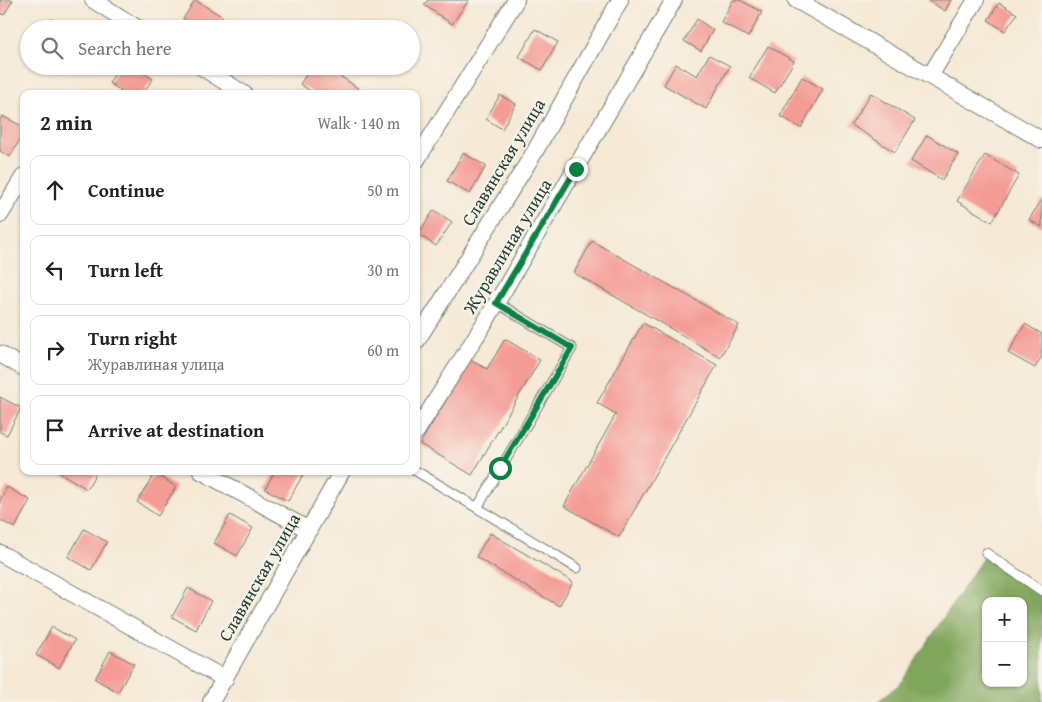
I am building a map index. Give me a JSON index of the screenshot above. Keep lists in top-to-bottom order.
{
  "streets": {
    "street": ["Славянская улица", "Журавлиная улица"]
  },
  "page": {
    "search": "Search here",
    "heading": ["2 min", "Walk · 140 m"],
    "list": [
      ["Continue", "50 m"],
      ["Turn left", "30 m"],
      ["Turn right", "Журавлиная улица", "60 m"],
      "Arrive at destination"
    ],
    "map_buttons": ["+", "−"]
  }
}
